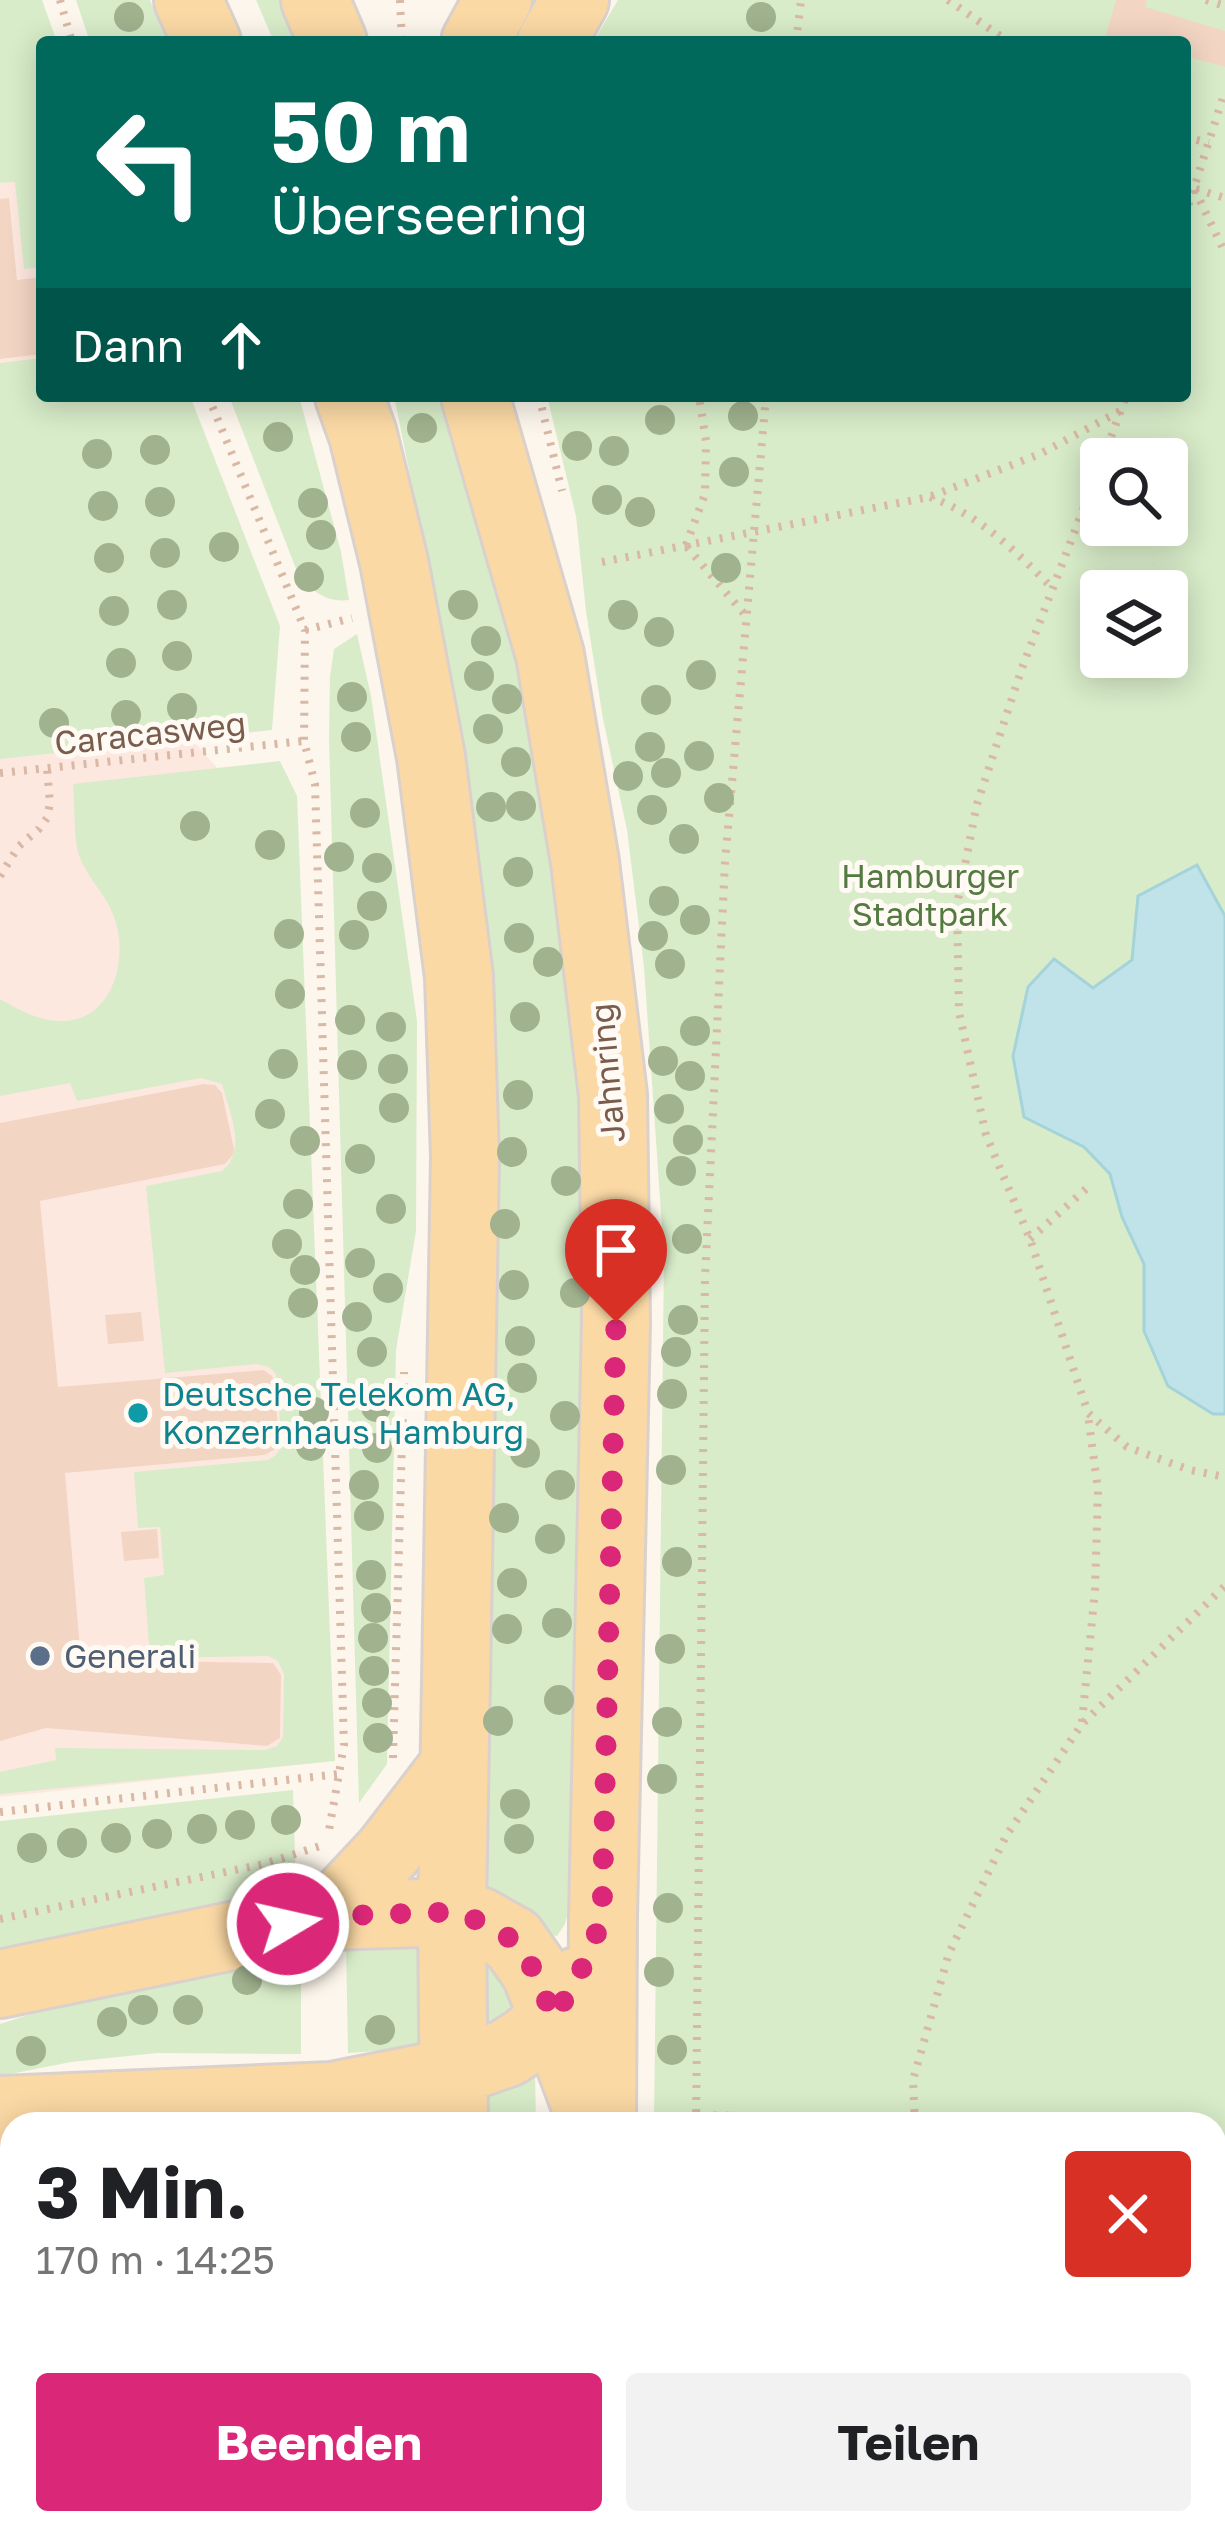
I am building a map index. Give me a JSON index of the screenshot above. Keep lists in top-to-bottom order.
{
  "streets": {
    "main road": ["Jahnring"],
    "path": ["Caracasweg"]
  },
  "parks": ["Hamburger Stadtpark"],
  "places": ["Deutsche Telekom AG, Konzernhaus Hamburg", "Generali"],
  "page": {
    "turn": ["50 m", "Überseering"],
    "then": "Dann",
    "heading": ["3 Min.", "170 m · 14:25"],
    "buttons": ["Beenden", "Teilen"]
  }
}
